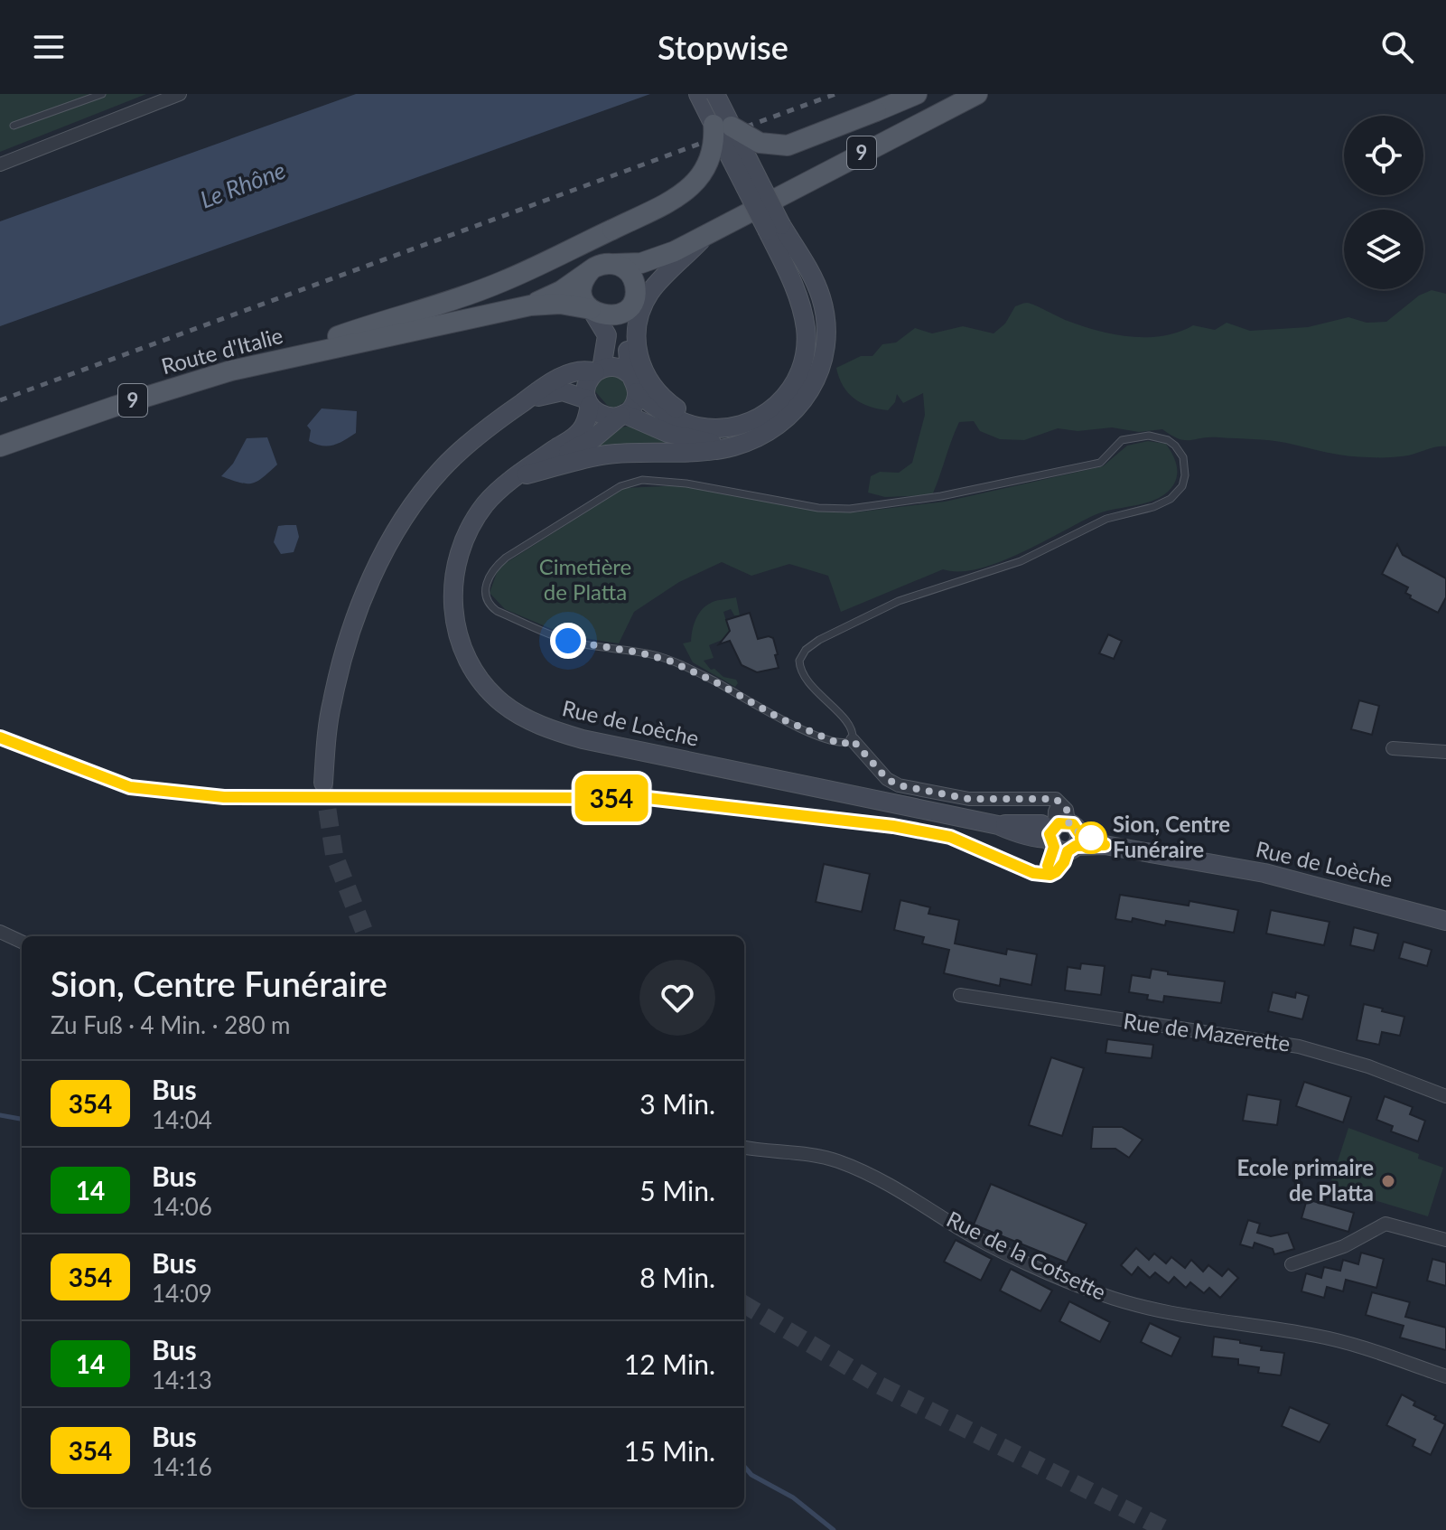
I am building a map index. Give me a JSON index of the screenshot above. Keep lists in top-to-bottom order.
{
  "streets": {
    "main road": ["9", "Route d'Italie"],
    "street": ["Rue de Loèche", "Rue de Mazerette", "Rue de la Cotsette"]
  },
  "crossings": [
    ["9", "Route d'Italie"]
  ],
  "water": ["Le Rhône"],
  "parks": ["Cimetière de Platta"],
  "places": ["Sion, Centre Funéraire", "Ecole primaire de Platta"],
  "lines": ["bus line 354"],
  "page": {
    "header": "Stopwise",
    "on_map": "354",
    "heading": ["Sion, Centre Funéraire", "Zu Fuß · 4 Min. · 280 m"],
    "list": [
      {
        "mark": "354",
        "name": "Bus",
        "note": "14:04",
        "value": "3 Min."
      },
      {
        "mark": "14",
        "name": "Bus",
        "note": "14:06",
        "value": "5 Min."
      },
      {
        "mark": "354",
        "name": "Bus",
        "note": "14:09",
        "value": "8 Min."
      },
      {
        "mark": "14",
        "name": "Bus",
        "note": "14:13",
        "value": "12 Min."
      },
      {
        "mark": "354",
        "name": "Bus",
        "note": "14:16",
        "value": "15 Min."
      }
    ]
  }
}
